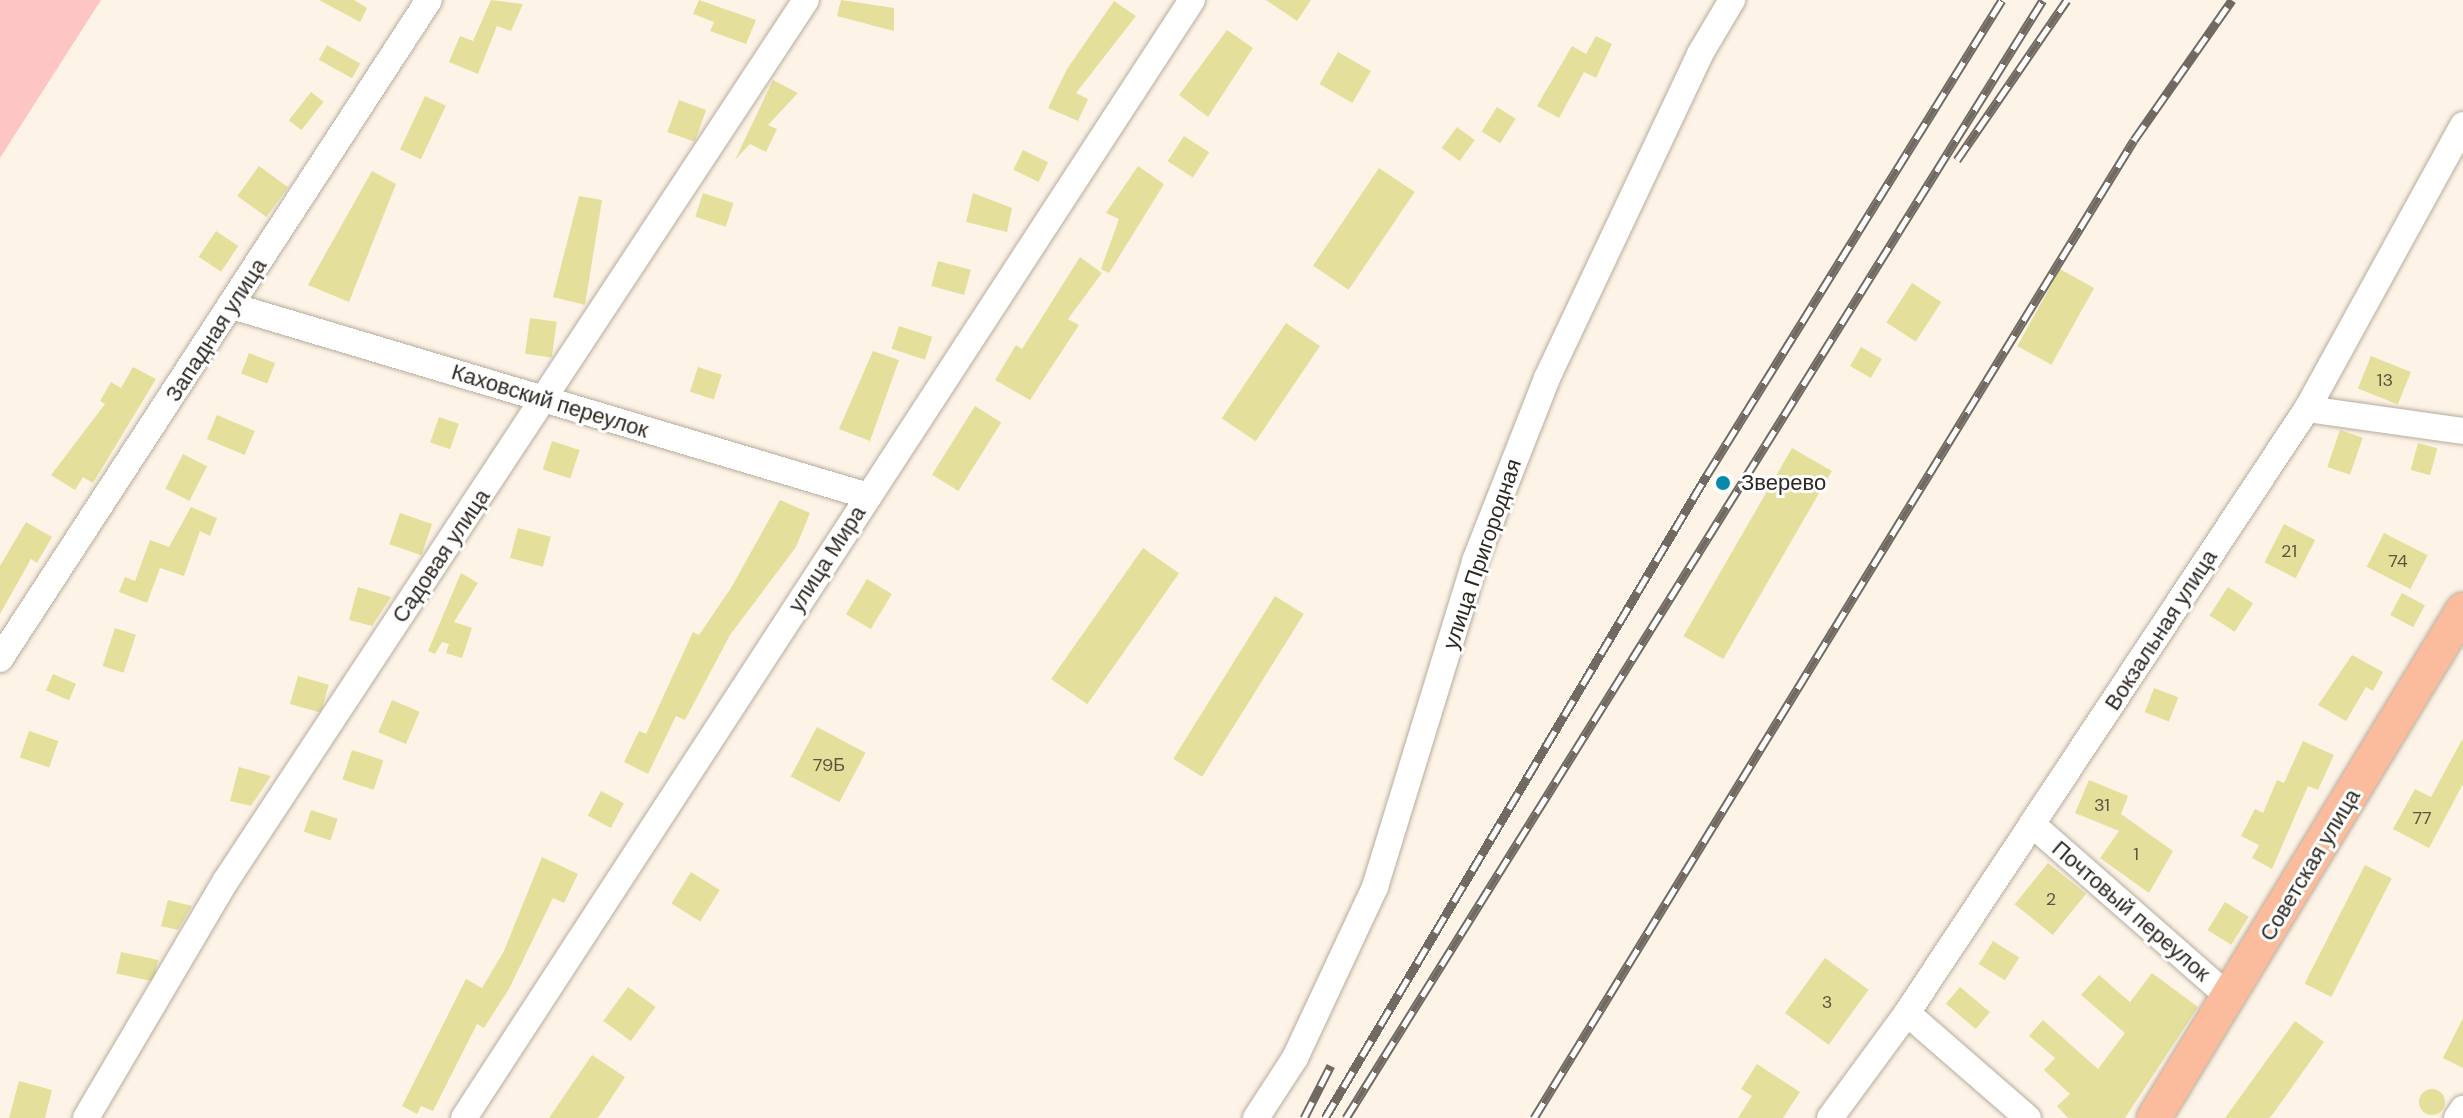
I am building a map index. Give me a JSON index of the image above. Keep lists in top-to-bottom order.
{
  "streets": {
    "main road": ["Советская улица"],
    "street": [
      "Западная улица",
      "Каховский переулок",
      "улица Пригородная",
      "Садовая улица",
      "улица Мира",
      "Вокзальная улица",
      "Почтовый переулок"
    ]
  },
  "crossings": [
    ["Западная улица", "Каховский переулок"],
    ["Каховский переулок", "Садовая улица"],
    ["Каховский переулок", "улица Мира"],
    ["Вокзальная улица", "Почтовый переулок"],
    ["Советская улица", "Почтовый переулок"]
  ],
  "places": ["Зверево"],
  "house_numbers": [
    "13",
    "21",
    "74",
    "79Б",
    "31",
    "77",
    "1",
    "2",
    "3"
  ]
}
